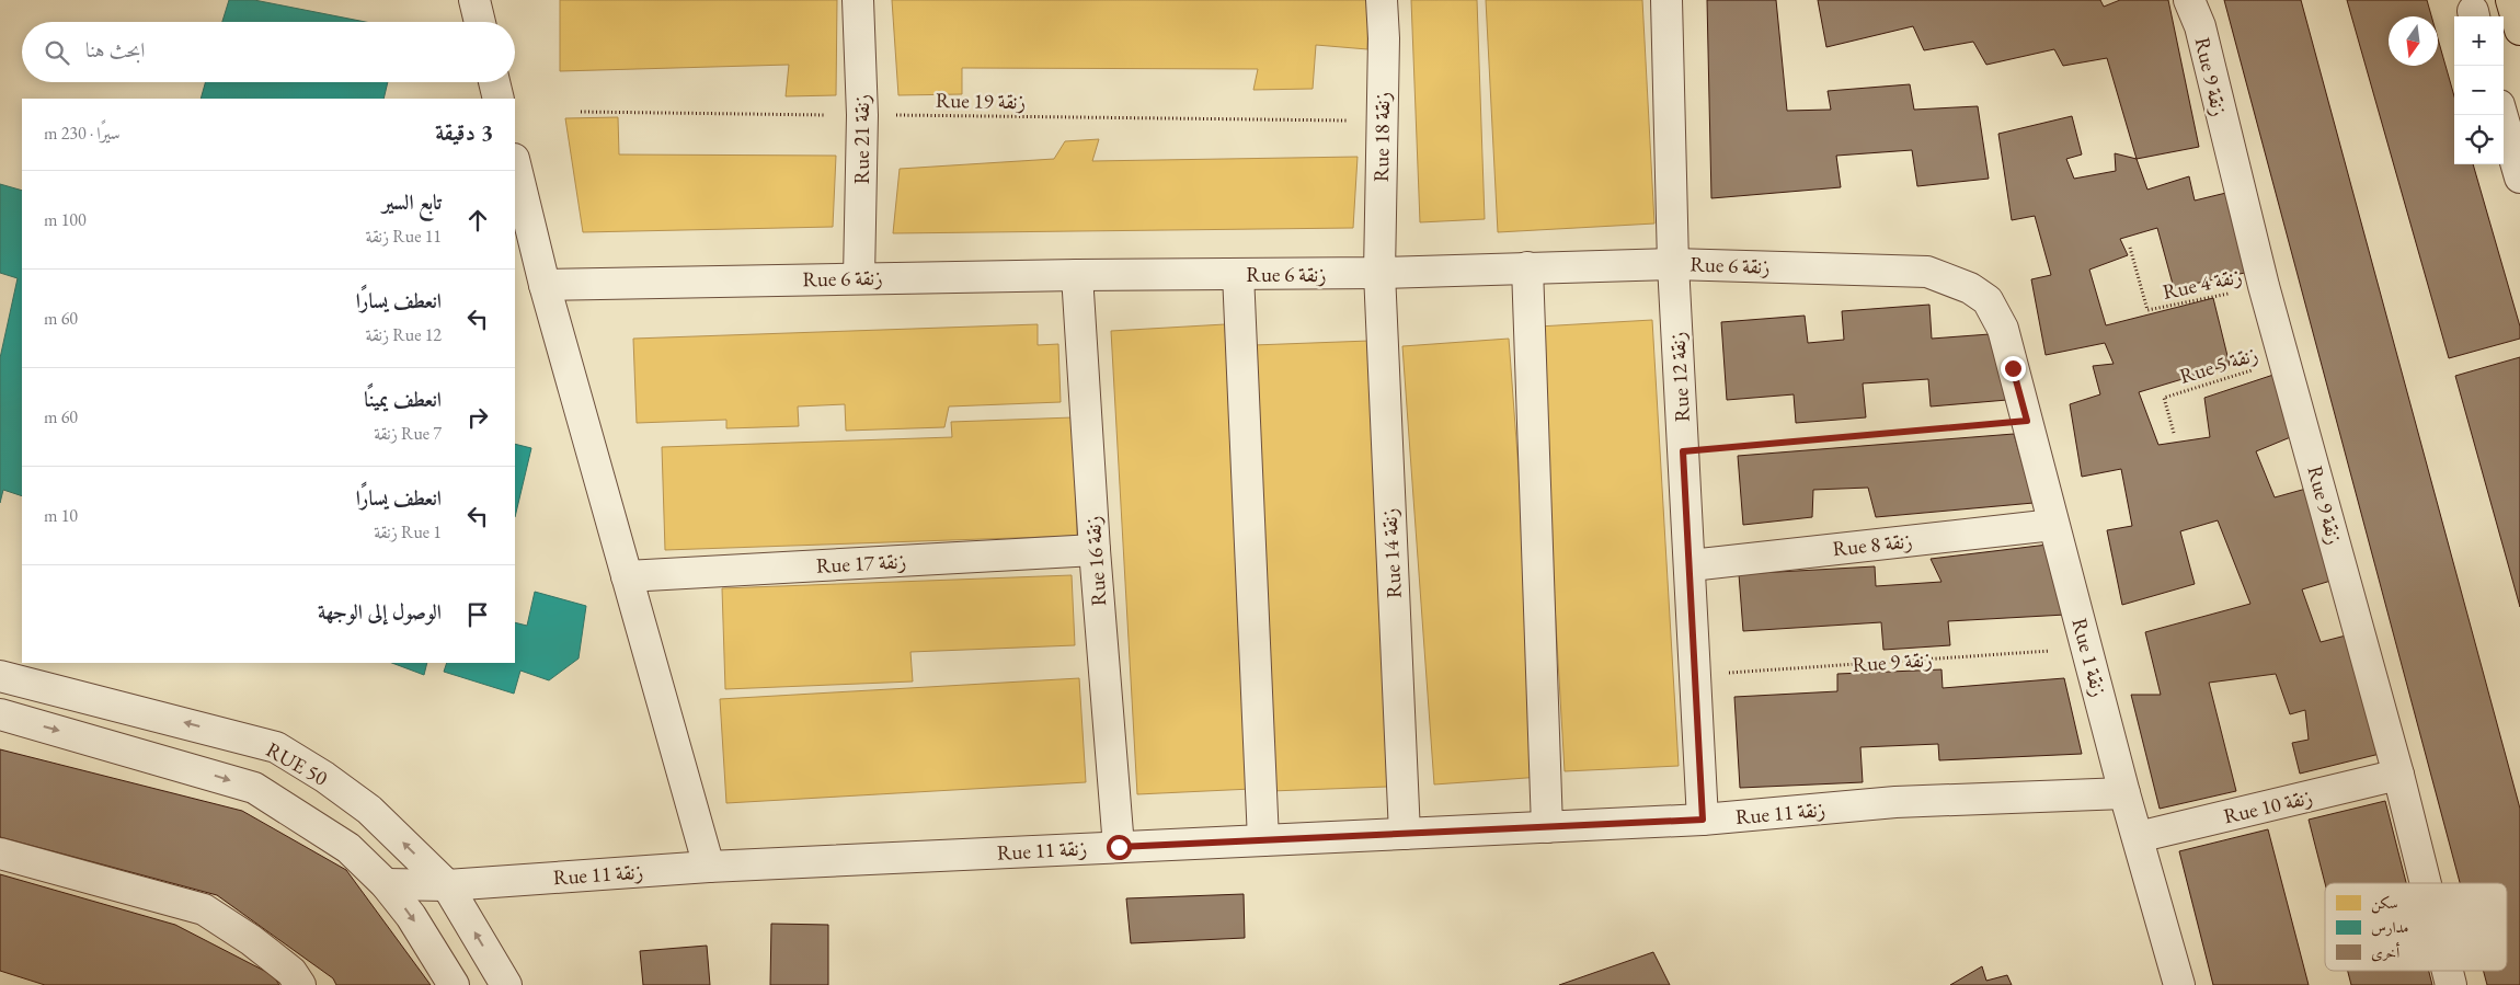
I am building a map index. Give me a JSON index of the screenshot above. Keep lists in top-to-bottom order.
{
  "streets": {
    "street": [
      "Rue 9 زنقة",
      "Rue 18 زنقة",
      "Rue 21 زنقة",
      "Rue 6 زنقة",
      "Rue 12 زنقة",
      "Rue 8 زنقة",
      "Rue 14 زنقة",
      "Rue 16 زنقة",
      "Rue 17 زنقة",
      "Rue 1 زنقة",
      "RUE 50",
      "Rue 10 زنقة",
      "Rue 11 زنقة"
    ],
    "path": ["Rue 19 زنقة", "Rue 4 زنقة", "Rue 5 زنقة"]
  },
  "crossings": [
    ["Rue 9 زنقة", "Rue 4 زنقة"],
    ["Rue 9 زنقة", "Rue 5 زنقة"],
    ["Rue 9 زنقة", "Rue 12 زنقة"],
    ["Rue 9 زنقة", "Rue 1 زنقة"],
    ["Rue 9 زنقة", "Rue 10 زنقة"],
    ["Rue 19 زنقة", "Rue 18 زنقة"],
    ["Rue 19 زنقة", "Rue 21 زنقة"],
    ["Rue 18 زنقة", "Rue 6 زنقة"],
    ["Rue 18 زنقة", "Rue 14 زنقة"],
    ["Rue 21 زنقة", "Rue 6 زنقة"],
    ["Rue 6 زنقة", "Rue 12 زنقة"],
    ["Rue 6 زنقة", "Rue 14 زنقة"],
    ["Rue 6 زنقة", "Rue 16 زنقة"],
    ["Rue 6 زنقة", "Rue 1 زنقة"],
    ["Rue 12 زنقة", "Rue 8 زنقة"],
    ["Rue 12 زنقة", "Rue 11 زنقة"],
    ["Rue 8 زنقة", "Rue 1 زنقة"],
    ["Rue 14 زنقة", "Rue 11 زنقة"],
    ["Rue 16 زنقة", "Rue 17 زنقة"],
    ["Rue 16 زنقة", "Rue 11 زنقة"],
    ["Rue 1 زنقة", "Rue 10 زنقة"],
    ["Rue 1 زنقة", "Rue 11 زنقة"],
    ["RUE 50", "Rue 11 زنقة"]
  ],
  "legend": ["سكن", "مدارس", "أخرى"],
  "north": "bottom",
  "page": {
    "map_buttons": ["+", "−"],
    "search": "ابحث هنا",
    "heading": ["3 دقيقة", "سيرًا · 230 m"],
    "list": [
      ["تابع السير", "Rue 11 زنقة", "100 m"],
      ["انعطف يسارًا", "Rue 12 زنقة", "60 m"],
      ["انعطف يمينًا", "Rue 7 زنقة", "60 m"],
      ["انعطف يسارًا", "Rue 1 زنقة", "10 m"],
      "الوصول إلى الوجهة"
    ]
  }
}
